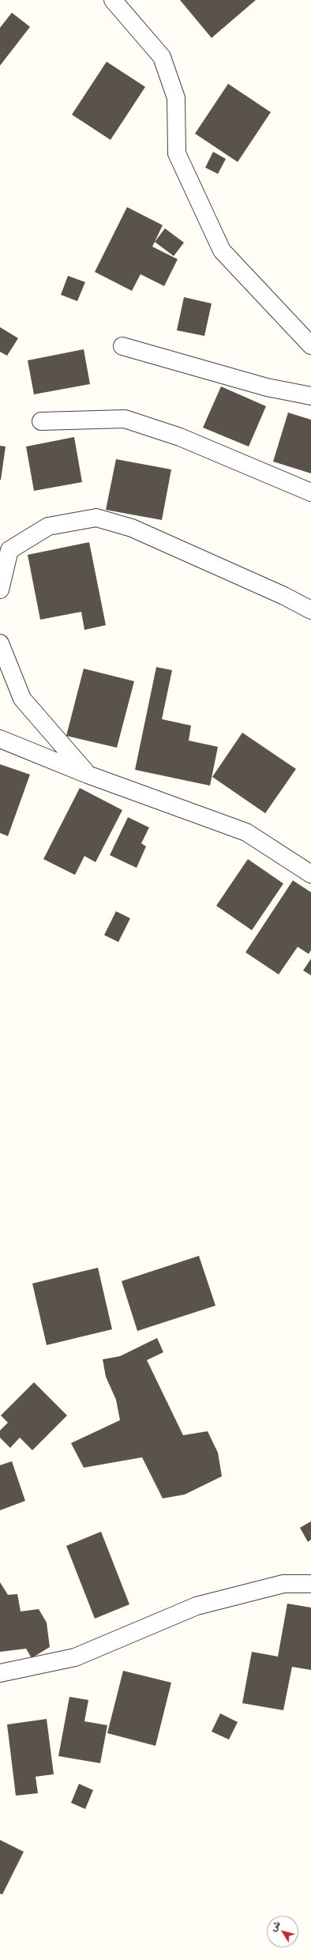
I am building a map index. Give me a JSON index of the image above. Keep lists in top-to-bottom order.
{
  "north": "top left"
}
